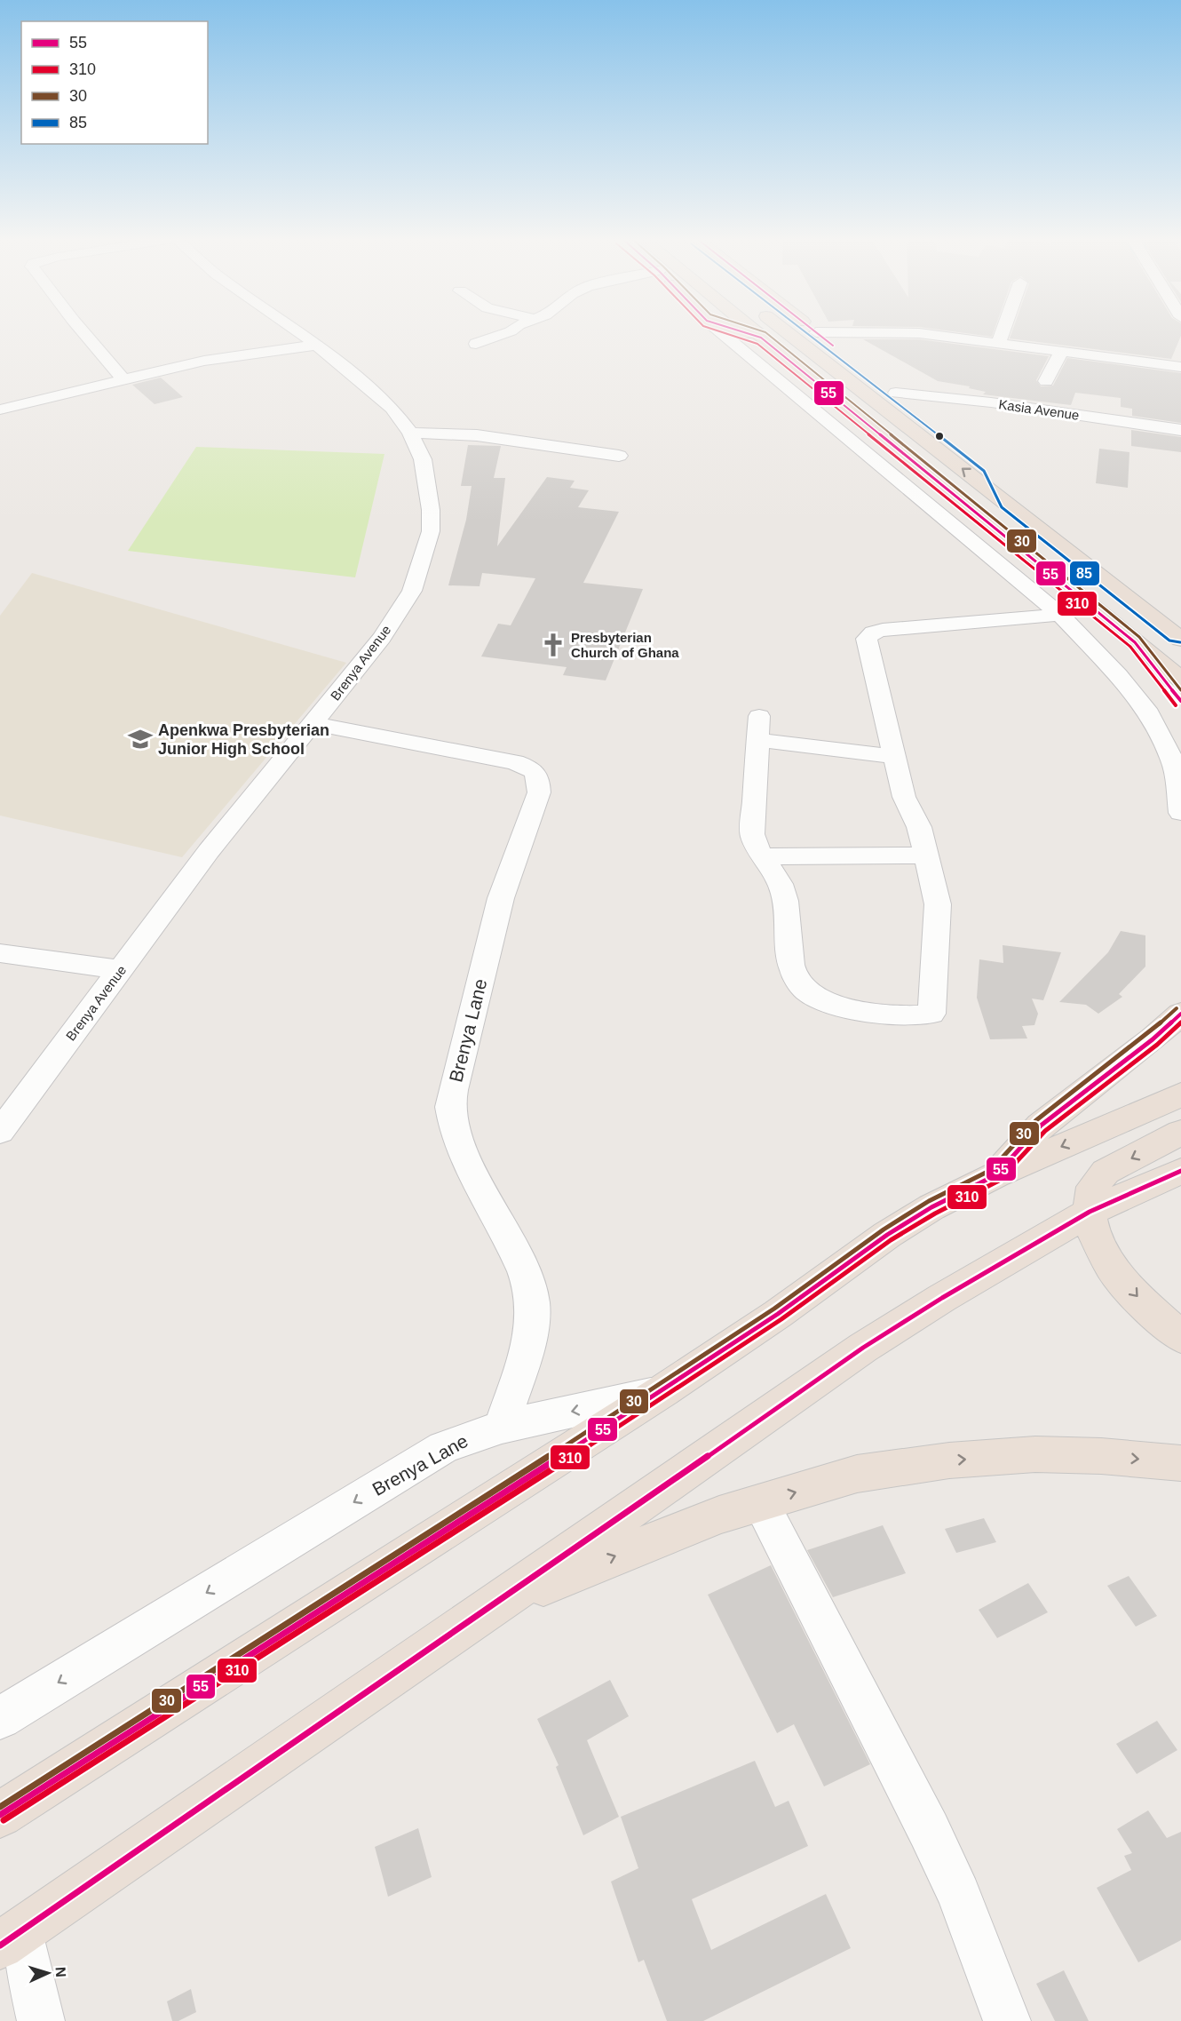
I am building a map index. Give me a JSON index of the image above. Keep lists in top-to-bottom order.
{
  "streets": {
    "street": ["Kasia Avenue", "Brenya Avenue", "Brenya Lane"]
  },
  "crossings": [
    ["Brenya Avenue", "Brenya Lane"]
  ],
  "one_way": ["Brenya Lane"],
  "places": {
    "church": ["Presbyterian Church of Ghana"],
    "school or university": ["Apenkwa Presbyterian Junior High School"]
  },
  "lines": [
    "transit line 55",
    "transit line 310",
    "transit line 30",
    "transit line 85"
  ],
  "legend": [
    "55",
    "310",
    "30",
    "85"
  ],
  "north": "right"
}
